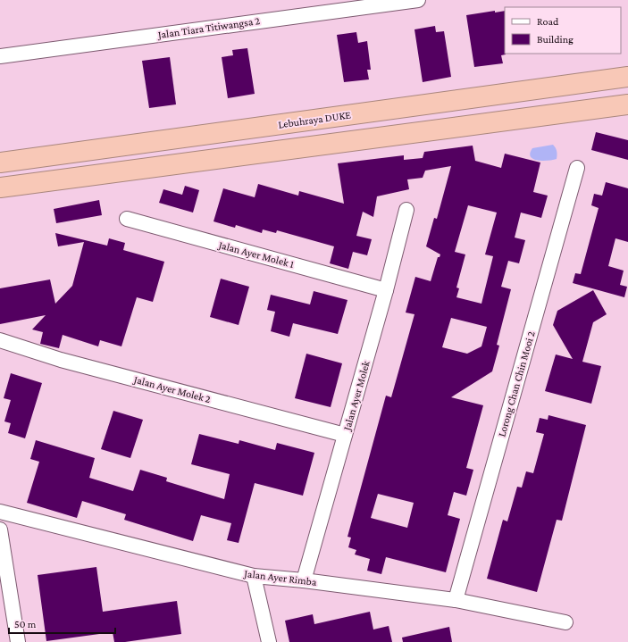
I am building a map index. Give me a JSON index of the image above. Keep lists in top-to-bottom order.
{
  "streets": {
    "highway": ["Lebuhraya DUKE"],
    "street": [
      "Jalan Tiara Titiwangsa 2",
      "Jalan Ayer Molek 1",
      "Lorong Chan Chin Mooi 2",
      "Jalan Ayer Molek 2",
      "Jalan Ayer Molek",
      "Jalan Ayer Rimba"
    ]
  },
  "crossings": [
    ["Jalan Ayer Molek 1", "Jalan Ayer Molek"],
    ["Lorong Chan Chin Mooi 2", "Jalan Ayer Rimba"],
    ["Jalan Ayer Molek 2", "Jalan Ayer Molek"],
    ["Jalan Ayer Molek", "Jalan Ayer Rimba"]
  ],
  "legend": ["Road", "Building"],
  "scale_bar": "50 m"
}
